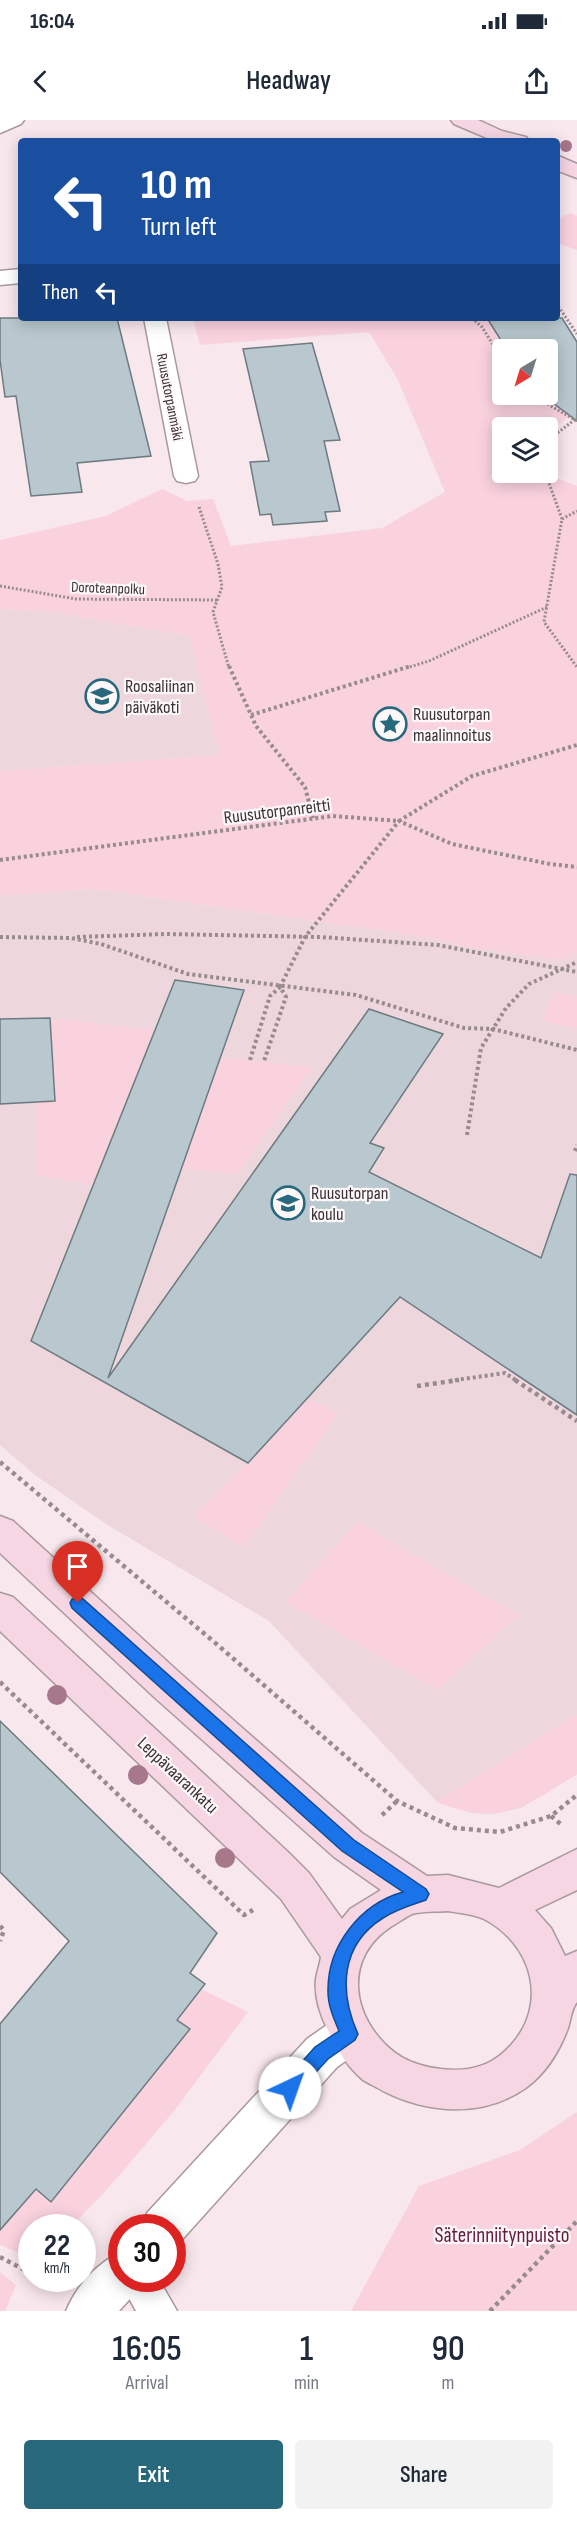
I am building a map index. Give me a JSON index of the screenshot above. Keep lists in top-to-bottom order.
{
  "streets": {
    "main road": ["Leppävaarankatu"],
    "street": ["Ruusutorpanmäki"],
    "path": ["Doroteanpolku", "Ruusutorpanreitti"]
  },
  "parks": ["Säterinniitynpuisto"],
  "places": {
    "school or university": ["Roosaliinan päiväkoti", "Ruusutorpan koulu"],
    "place": ["Ruusutorpan maalinnoitus"]
  },
  "north": "bottom left",
  "page": {
    "status": "16:04",
    "header": "Headway",
    "turn": ["10 m", "Turn left"],
    "then": "Then",
    "speed": "22 km/h",
    "limit": "30",
    "eta": [
      "16:05",
      "Arrival",
      "1",
      "min",
      "90",
      "m"
    ],
    "buttons": ["Exit", "Share"]
  }
}
